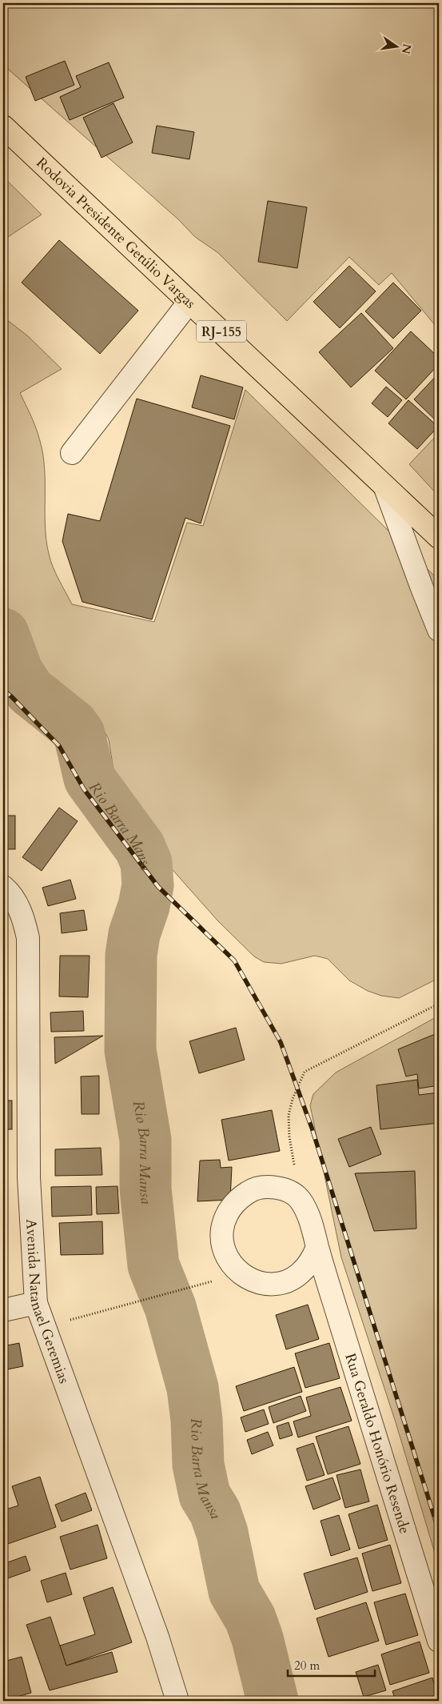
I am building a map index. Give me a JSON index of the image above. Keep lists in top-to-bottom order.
{
  "streets": {
    "main road": ["Rodovia Presidente Getúlio Vargas", "RJ-155"],
    "street": ["Avenida Natanael Geremias", "Rua Geraldo Honório Resende"]
  },
  "water": ["Rio Barra Mansa"],
  "scale_bar": "20 m",
  "north": "right"
}
